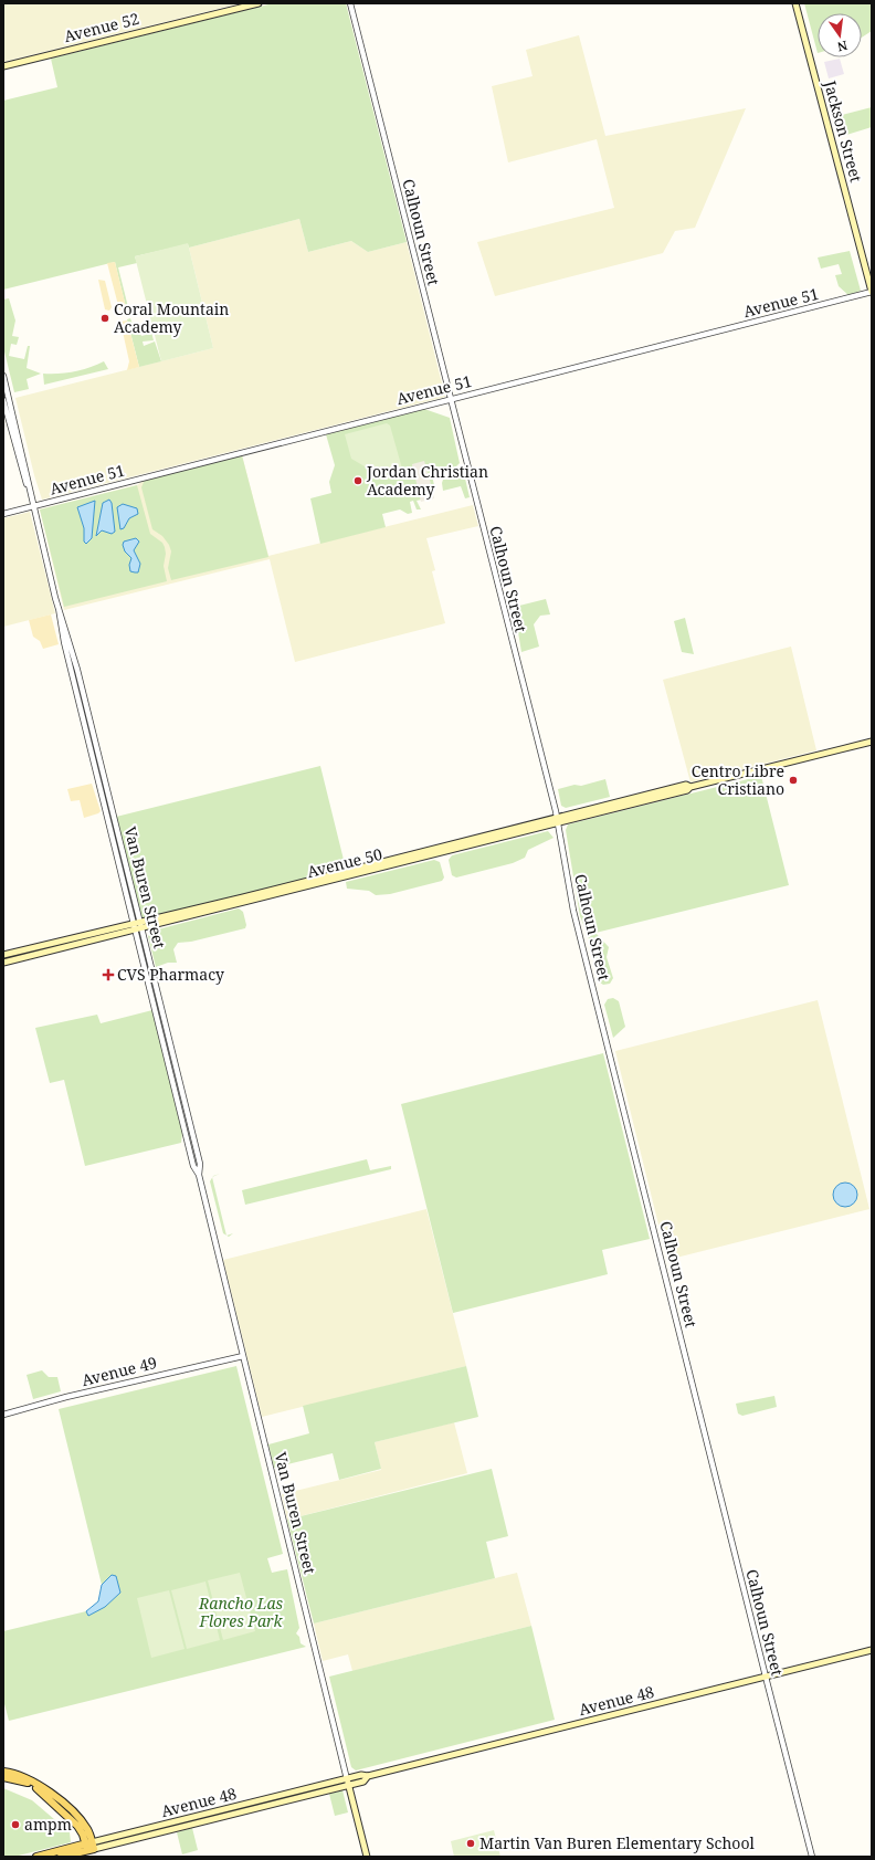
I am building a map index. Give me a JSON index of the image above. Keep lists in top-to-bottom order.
{
  "streets": {
    "main road": [
      "Avenue 52",
      "Jackson Street",
      "Avenue 50",
      "Van Buren Street",
      "Avenue 48"
    ],
    "street": ["Calhoun Street", "Avenue 51", "Avenue 49"]
  },
  "crossings": [
    ["Jackson Street", "Avenue 51"],
    ["Calhoun Street", "Avenue 51"],
    ["Calhoun Street", "Avenue 50"],
    ["Calhoun Street", "Avenue 48"],
    ["Avenue 51", "Van Buren Street"],
    ["Avenue 50", "Van Buren Street"],
    ["Van Buren Street", "Avenue 49"],
    ["Van Buren Street", "Avenue 48"]
  ],
  "parks": ["Rancho Las Flores Park"],
  "places": {
    "other": [
      "Coral Mountain Academy",
      "Jordan Christian Academy",
      "Centro Libre Cristiano",
      "ampm",
      "Martin Van Buren Elementary School"
    ],
    "health": ["CVS Pharmacy"]
  },
  "north": "bottom"
}
